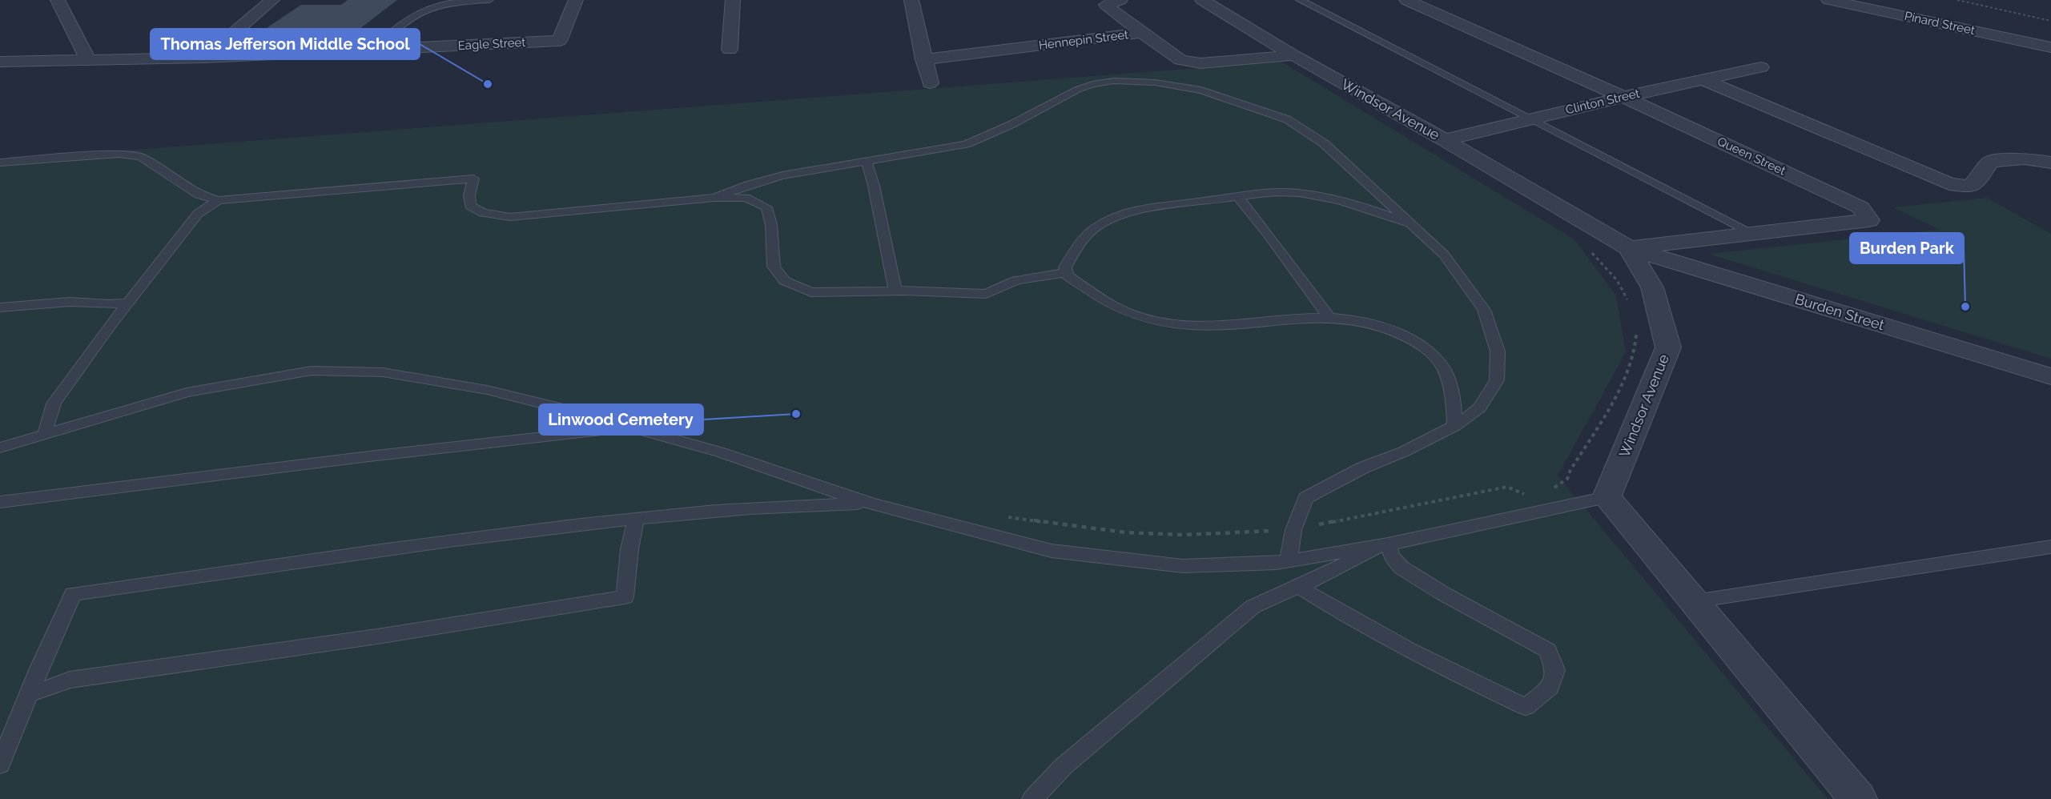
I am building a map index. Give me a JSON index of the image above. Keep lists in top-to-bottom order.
{
  "streets": {
    "street": [
      "Pinard Street",
      "Hennepin Street",
      "Eagle Street",
      "Clinton Street",
      "Windsor Avenue",
      "Queen Street",
      "Burden Street"
    ]
  },
  "crossings": [
    ["Hennepin Street", "Windsor Avenue"],
    ["Clinton Street", "Windsor Avenue"],
    ["Clinton Street", "Queen Street"],
    ["Windsor Avenue", "Queen Street"],
    ["Windsor Avenue", "Burden Street"],
    ["Queen Street", "Burden Street"]
  ],
  "places": ["Thomas Jefferson Middle School", "Burden Park", "Linwood Cemetery"]
}
